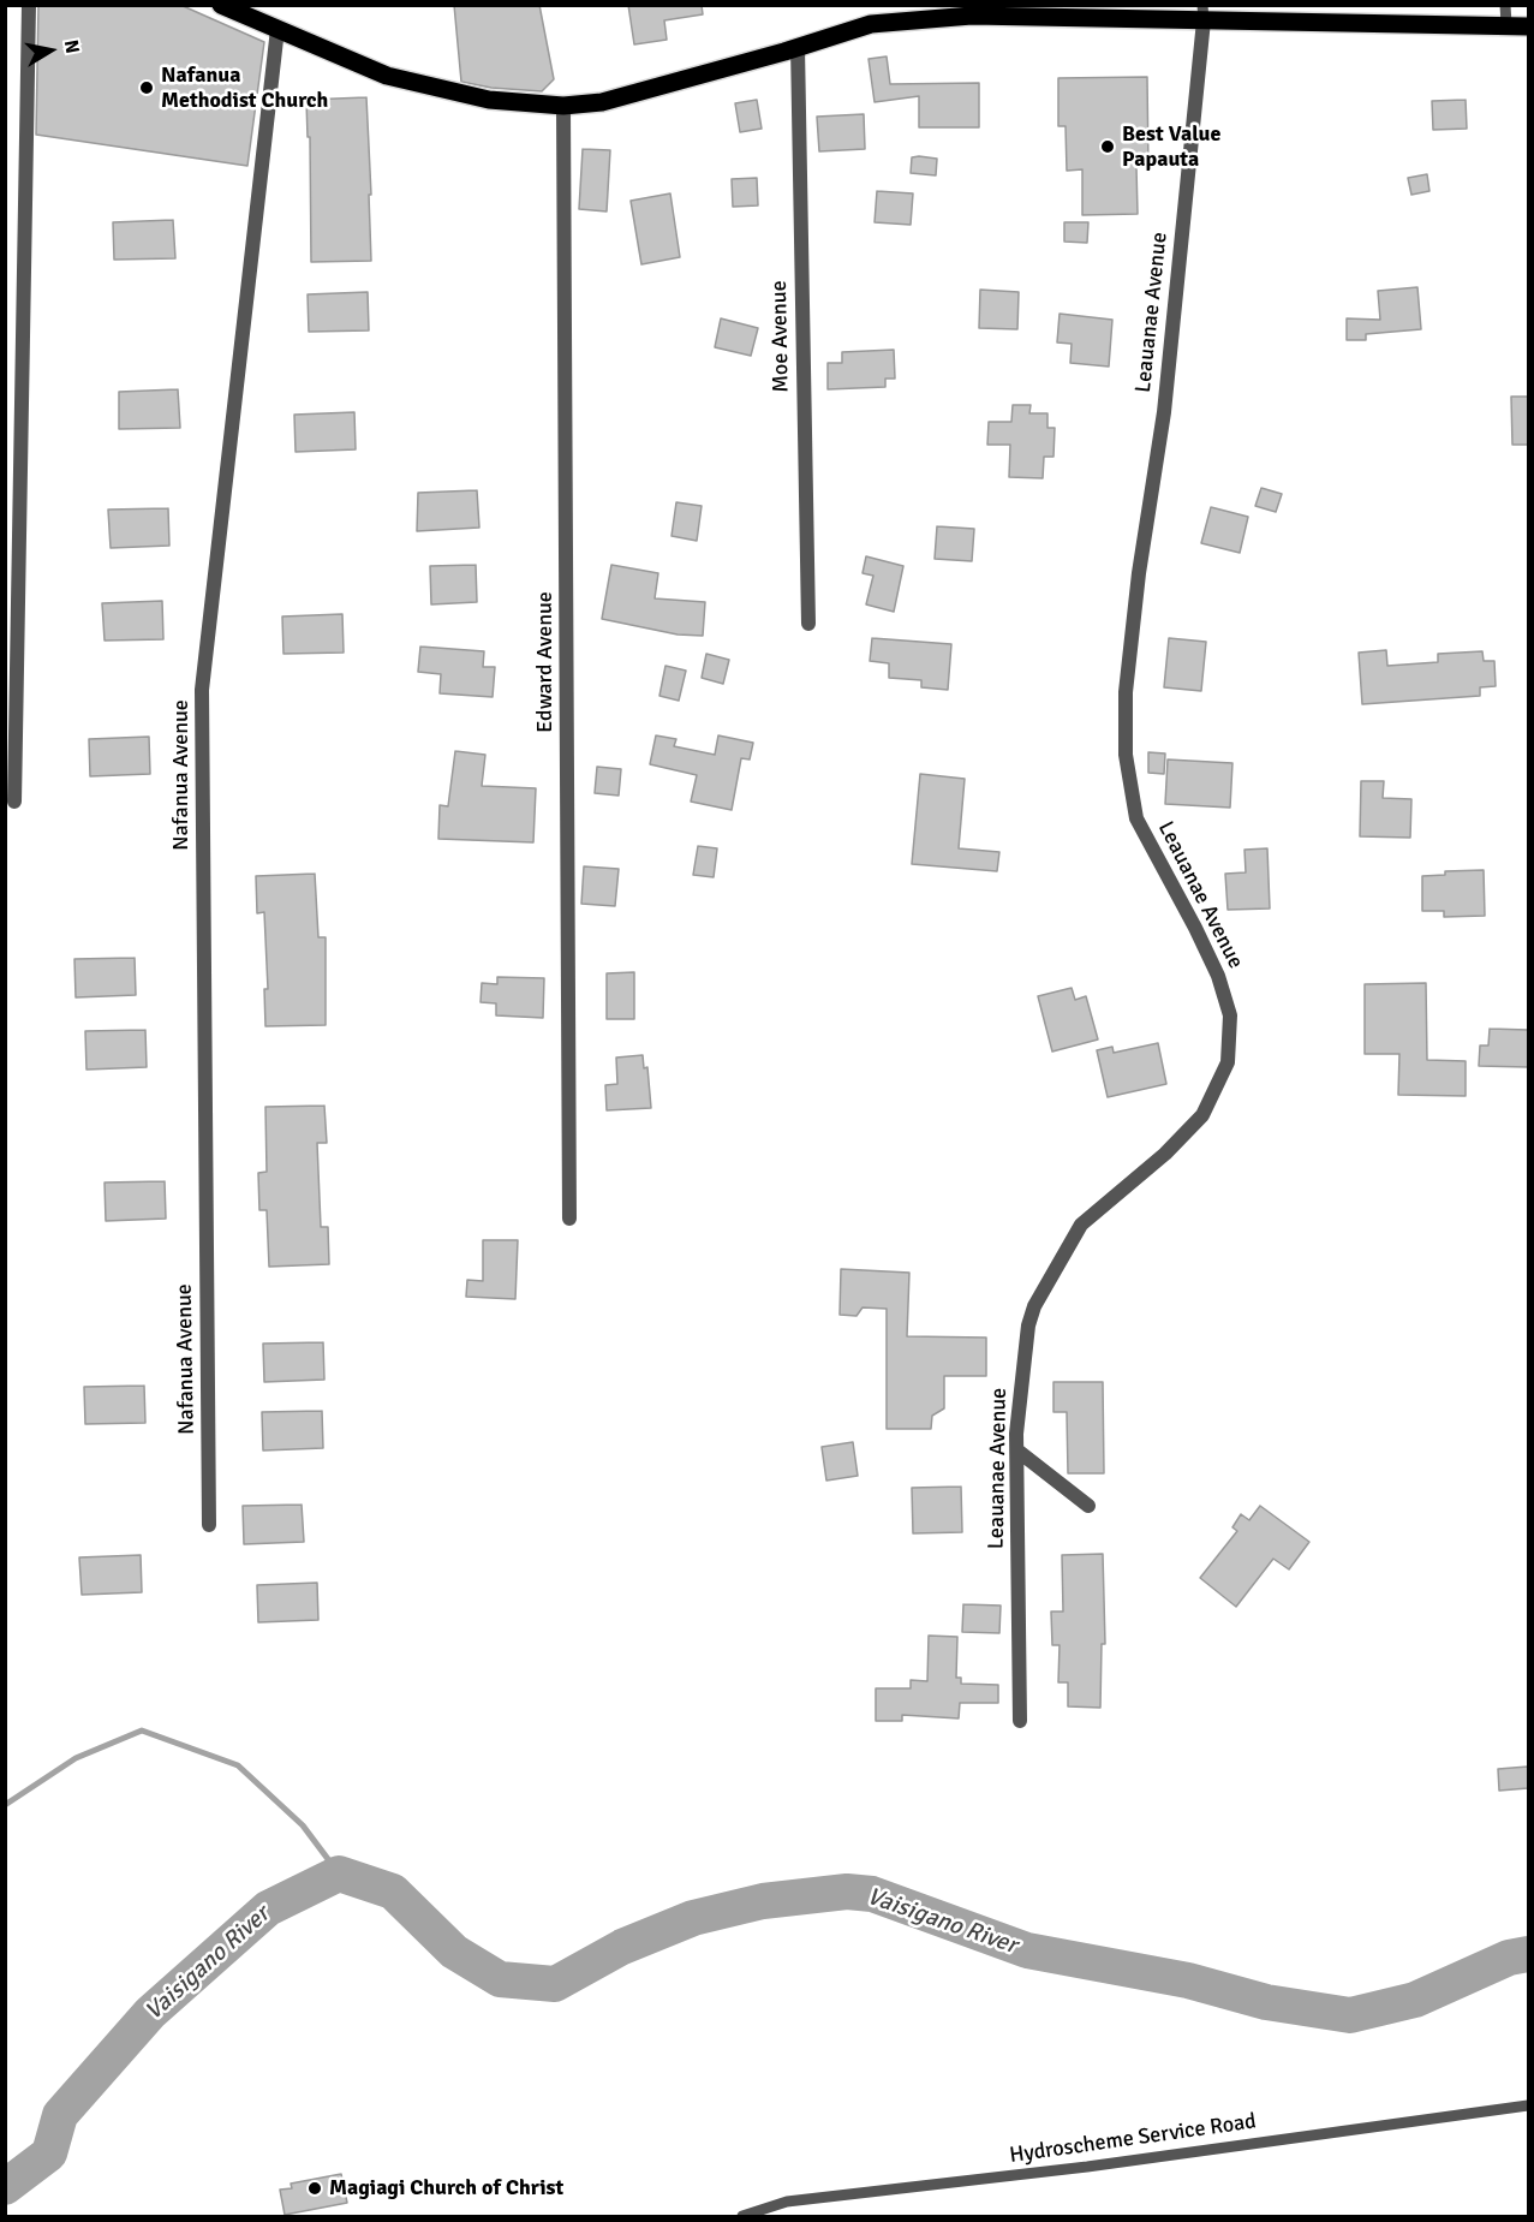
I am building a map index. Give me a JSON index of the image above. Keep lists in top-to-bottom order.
{
  "streets": {
    "street": [
      "Leauanae Avenue",
      "Moe Avenue",
      "Edward Avenue",
      "Nafanua Avenue"
    ],
    "lane": ["Hydroscheme Service Road"]
  },
  "water": ["Vaisigano River"],
  "places": ["Nafanua Methodist Church", "Best Value Papauta", "Magiagi Church of Christ"],
  "north": "right"
}
